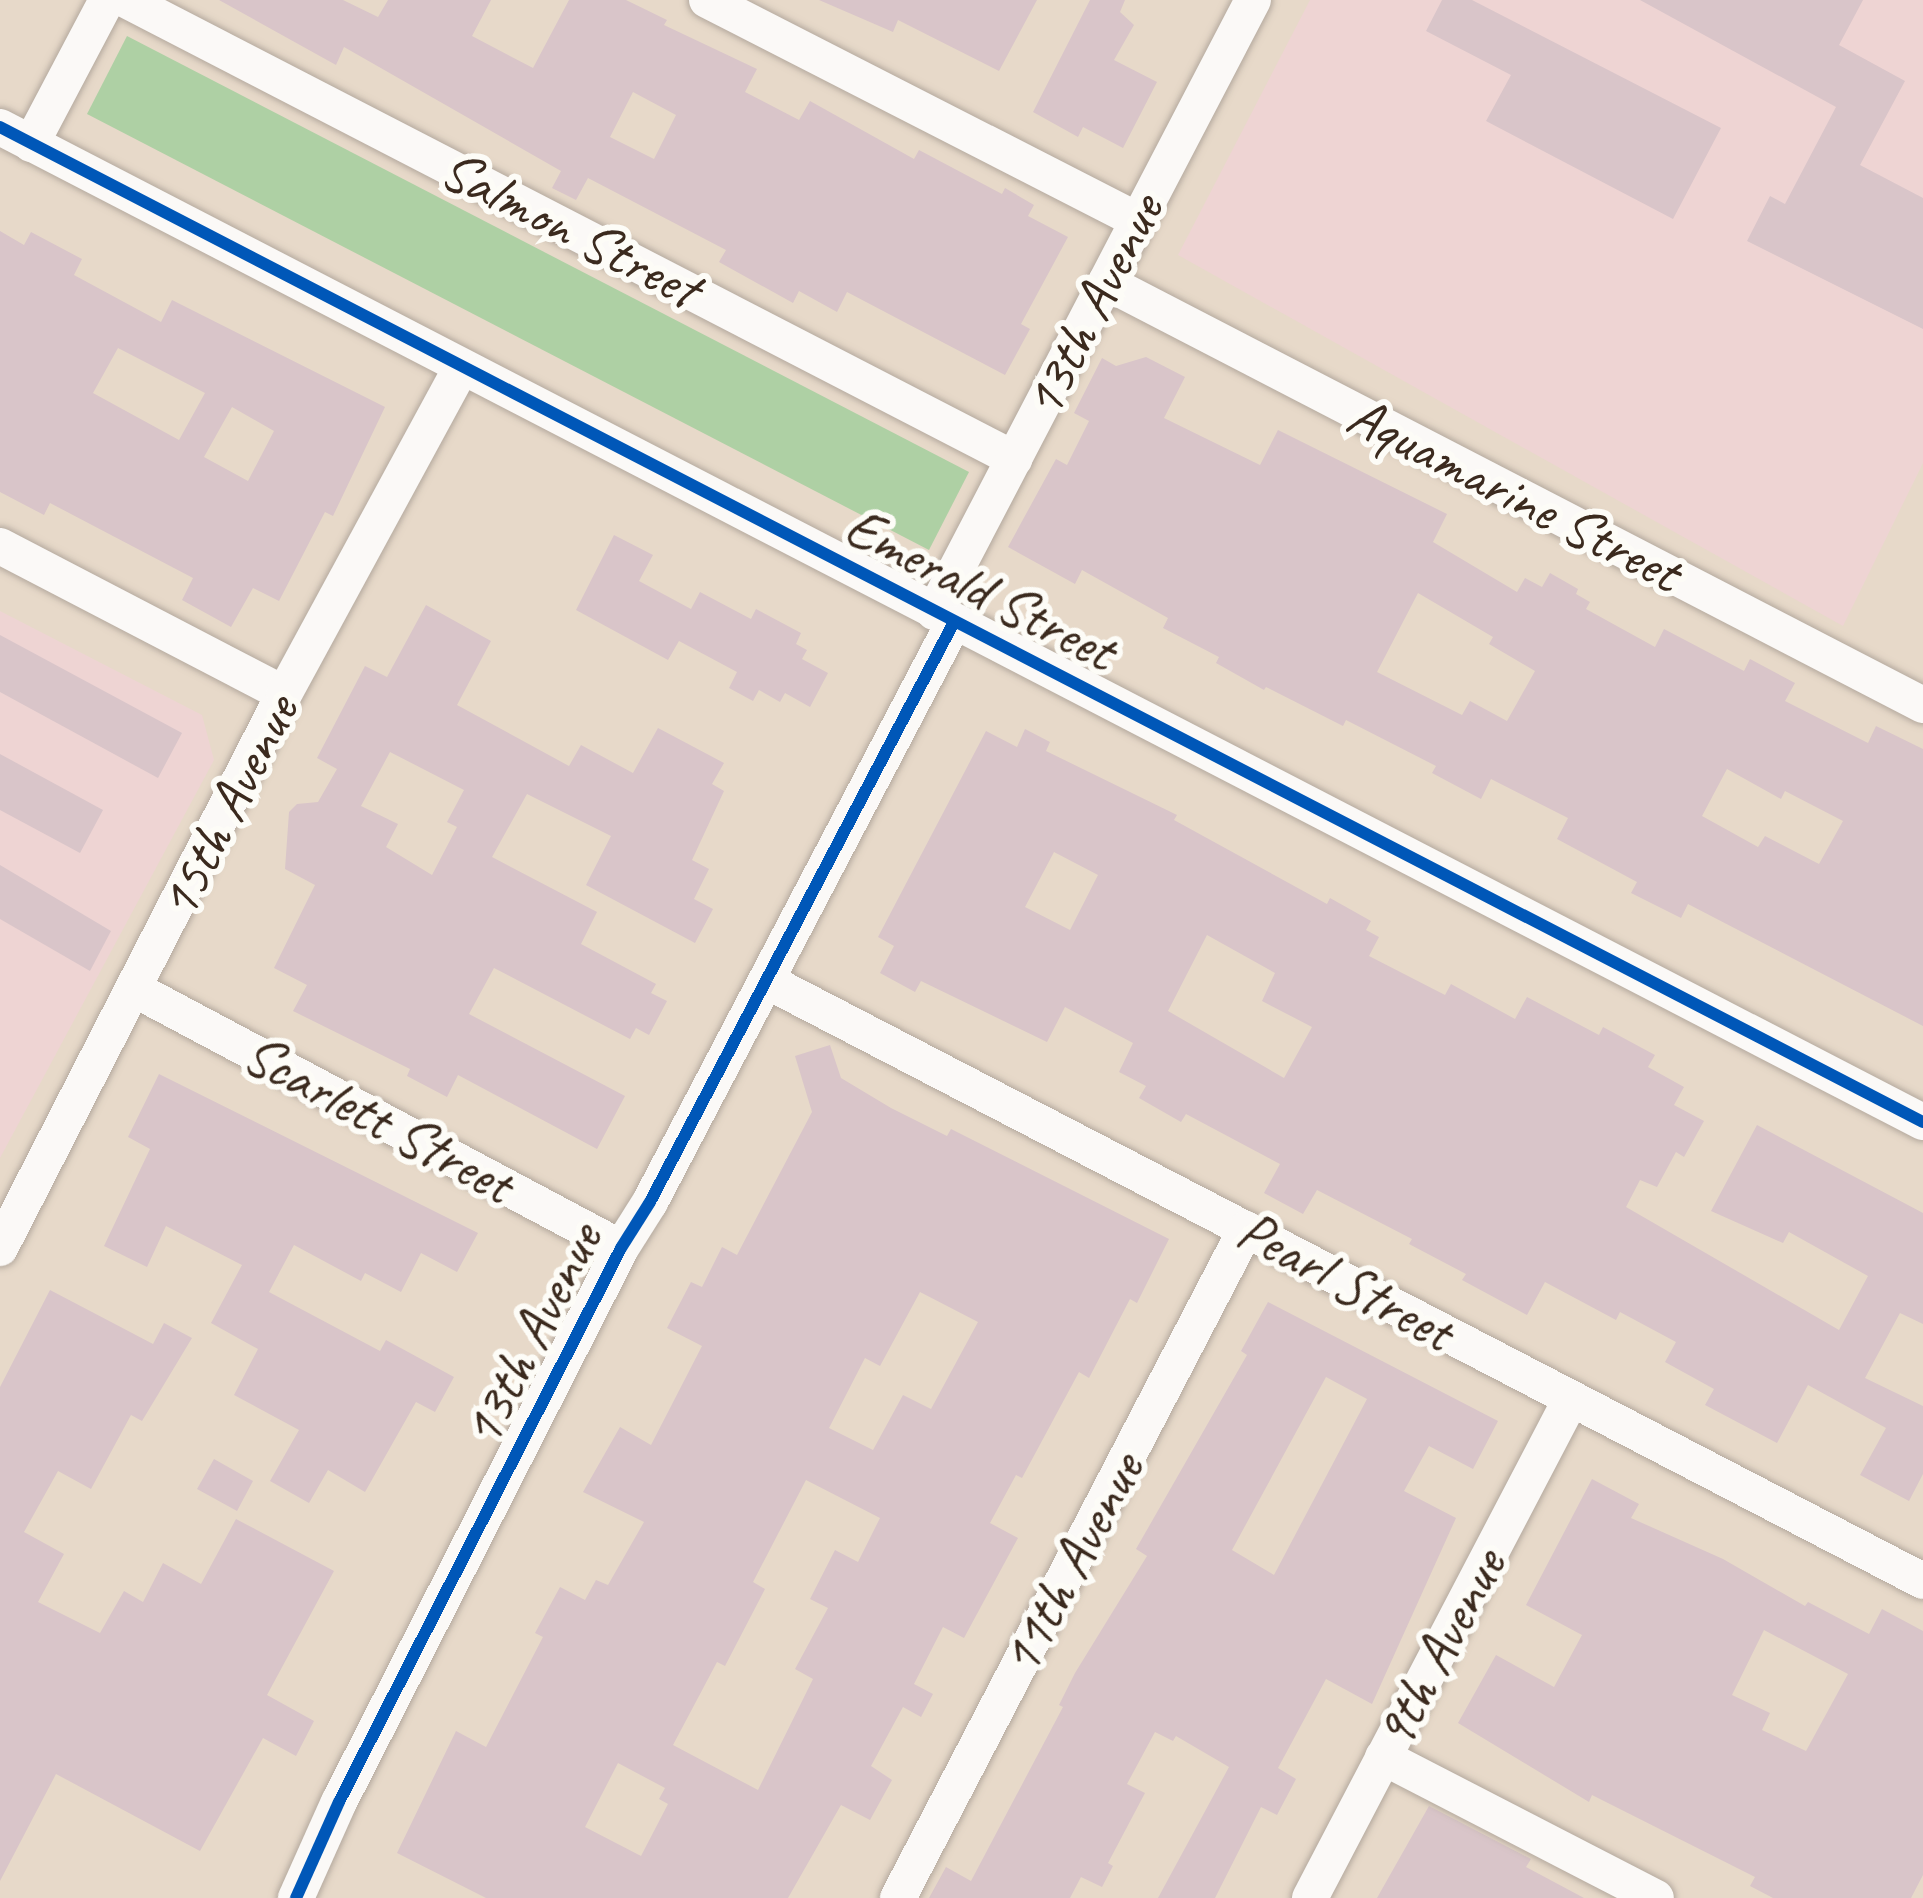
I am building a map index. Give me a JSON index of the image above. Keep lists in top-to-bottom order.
{
  "streets": {
    "street": [
      "Salmon Street",
      "13th Avenue",
      "Aquamarine Street",
      "Emerald Street",
      "15th Avenue",
      "Scarlett Street",
      "Pearl Street",
      "11th Avenue",
      "9th Avenue"
    ]
  },
  "crossings": [
    ["Salmon Street", "13th Avenue"],
    ["13th Avenue", "Aquamarine Street"],
    ["13th Avenue", "Emerald Street"],
    ["13th Avenue", "Scarlett Street"],
    ["13th Avenue", "Pearl Street"],
    ["Emerald Street", "15th Avenue"],
    ["15th Avenue", "Scarlett Street"],
    ["Pearl Street", "11th Avenue"],
    ["Pearl Street", "9th Avenue"]
  ]
}
